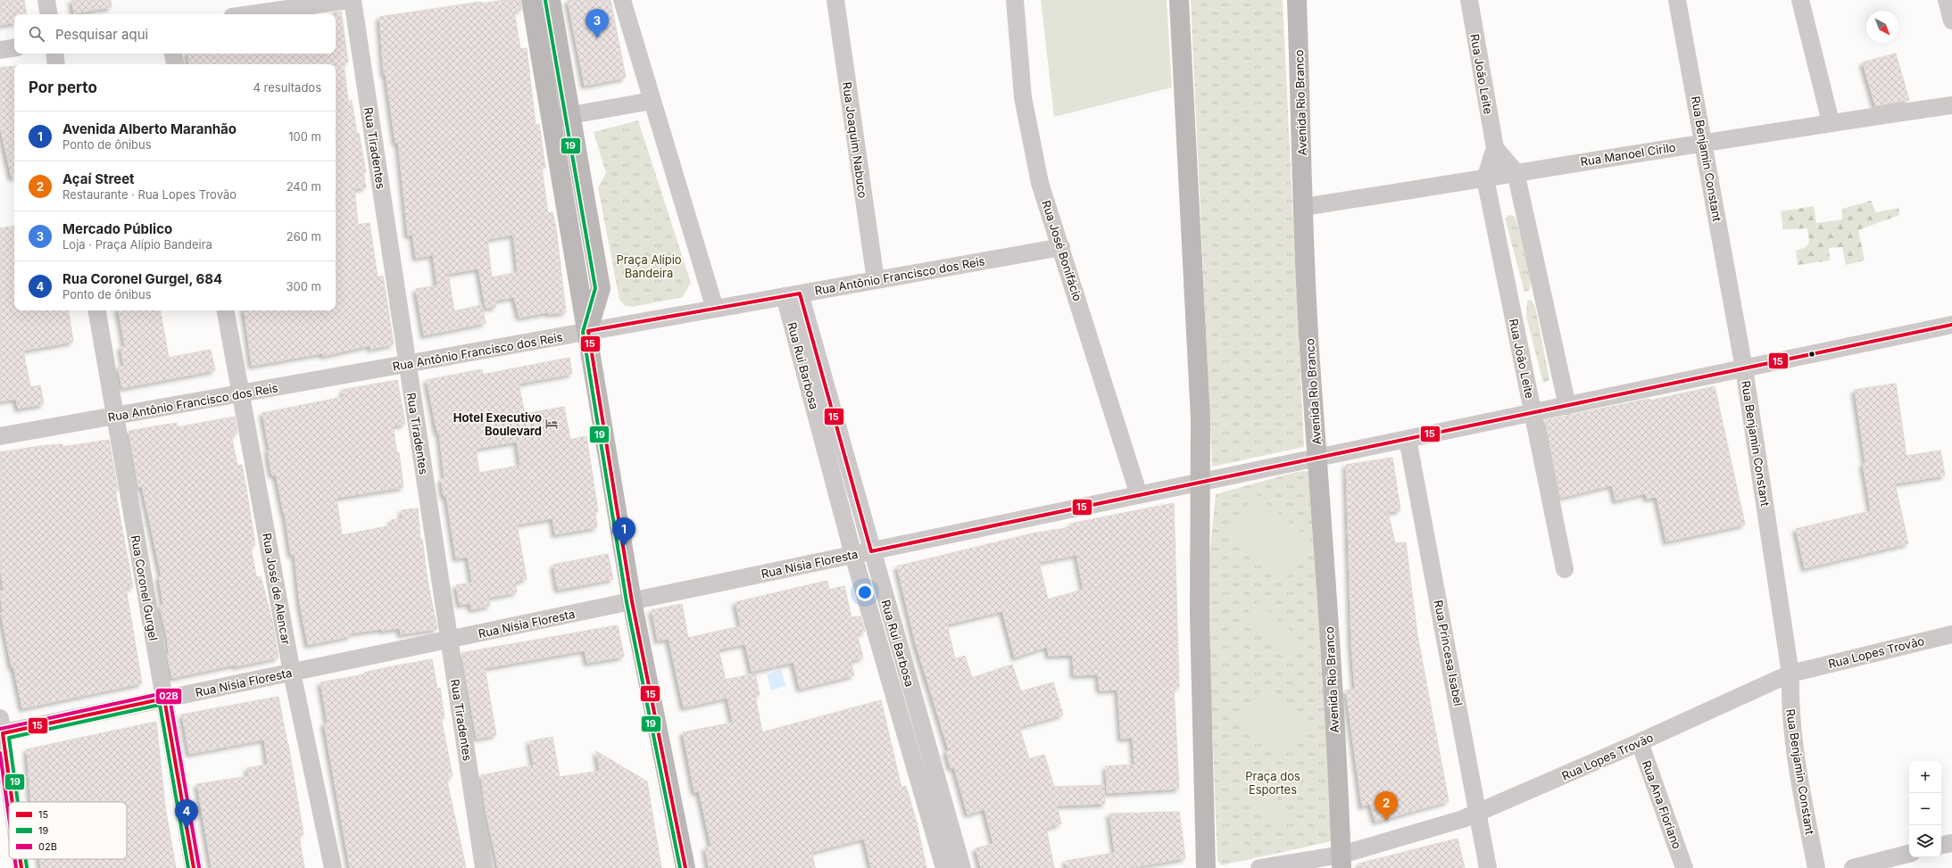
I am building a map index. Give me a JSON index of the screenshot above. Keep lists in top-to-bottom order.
{
  "streets": {
    "main road": ["Avenida Rio Branco"],
    "street": [
      "Rua João Leite",
      "Rua Joaquim Nabuco",
      "Rua Tiradentes",
      "Rua Manoel Cirilo",
      "Rua Benjamin Constant",
      "Rua José Bonifácio",
      "Rua Antônio Francisco dos Reis",
      "Rua Rui Barbosa",
      "Rua Nísia Floresta",
      "Rua Coronel Gurgel",
      "Rua José de Alencar",
      "Rua Lopes Trovão",
      "Rua Princesa Isabel",
      "Rua Ana Floriano"
    ]
  },
  "crossings": [
    ["Rua João Leite", "Rua Manoel Cirilo"],
    ["Rua João Leite", "Rua Nísia Floresta"],
    ["Avenida Rio Branco", "Rua Manoel Cirilo"],
    ["Avenida Rio Branco", "Rua Nísia Floresta"],
    ["Avenida Rio Branco", "Rua Lopes Trovão"],
    ["Rua Joaquim Nabuco", "Rua Antônio Francisco dos Reis"],
    ["Rua Tiradentes", "Rua Antônio Francisco dos Reis"],
    ["Rua Tiradentes", "Rua Nísia Floresta"],
    ["Rua Manoel Cirilo", "Rua Benjamin Constant"],
    ["Rua Benjamin Constant", "Rua Nísia Floresta"],
    ["Rua Benjamin Constant", "Rua Lopes Trovão"],
    ["Rua José Bonifácio", "Rua Antônio Francisco dos Reis"],
    ["Rua José Bonifácio", "Rua Nísia Floresta"],
    ["Rua Antônio Francisco dos Reis", "Rua Rui Barbosa"],
    ["Rua Antônio Francisco dos Reis", "Rua Coronel Gurgel"],
    ["Rua Antônio Francisco dos Reis", "Rua José de Alencar"],
    ["Rua Rui Barbosa", "Rua Nísia Floresta"],
    ["Rua Nísia Floresta", "Rua Coronel Gurgel"],
    ["Rua Nísia Floresta", "Rua José de Alencar"],
    ["Rua Nísia Floresta", "Rua Princesa Isabel"],
    ["Rua Lopes Trovão", "Rua Princesa Isabel"],
    ["Rua Lopes Trovão", "Rua Ana Floriano"]
  ],
  "parks": ["Praça Alípio Bandeira", "Praça dos Esportes"],
  "places": {
    "hotel": ["Hotel Executivo Boulevard"]
  },
  "lines": ["transit line 19", "transit line 15", "transit line 02B"],
  "legend": ["15", "19", "02B"],
  "north": "bottom right",
  "page": {
    "pins": [
      "3",
      "1",
      "2",
      "4"
    ],
    "search": "Pesquisar aqui",
    "heading": ["Por perto", "4 resultados"],
    "list": [
      {
        "mark": "1",
        "name": "Avenida Alberto Maranhão",
        "note": "Ponto de ônibus",
        "value": "100 m"
      },
      {
        "mark": "2",
        "name": "Açaí Street",
        "note": "Restaurante · Rua Lopes Trovão",
        "value": "240 m"
      },
      {
        "mark": "3",
        "name": "Mercado Público",
        "note": "Loja · Praça Alípio Bandeira",
        "value": "260 m"
      },
      {
        "mark": "4",
        "name": "Rua Coronel Gurgel, 684",
        "note": "Ponto de ônibus",
        "value": "300 m"
      }
    ],
    "map_buttons": ["+", "−"]
  }
}
